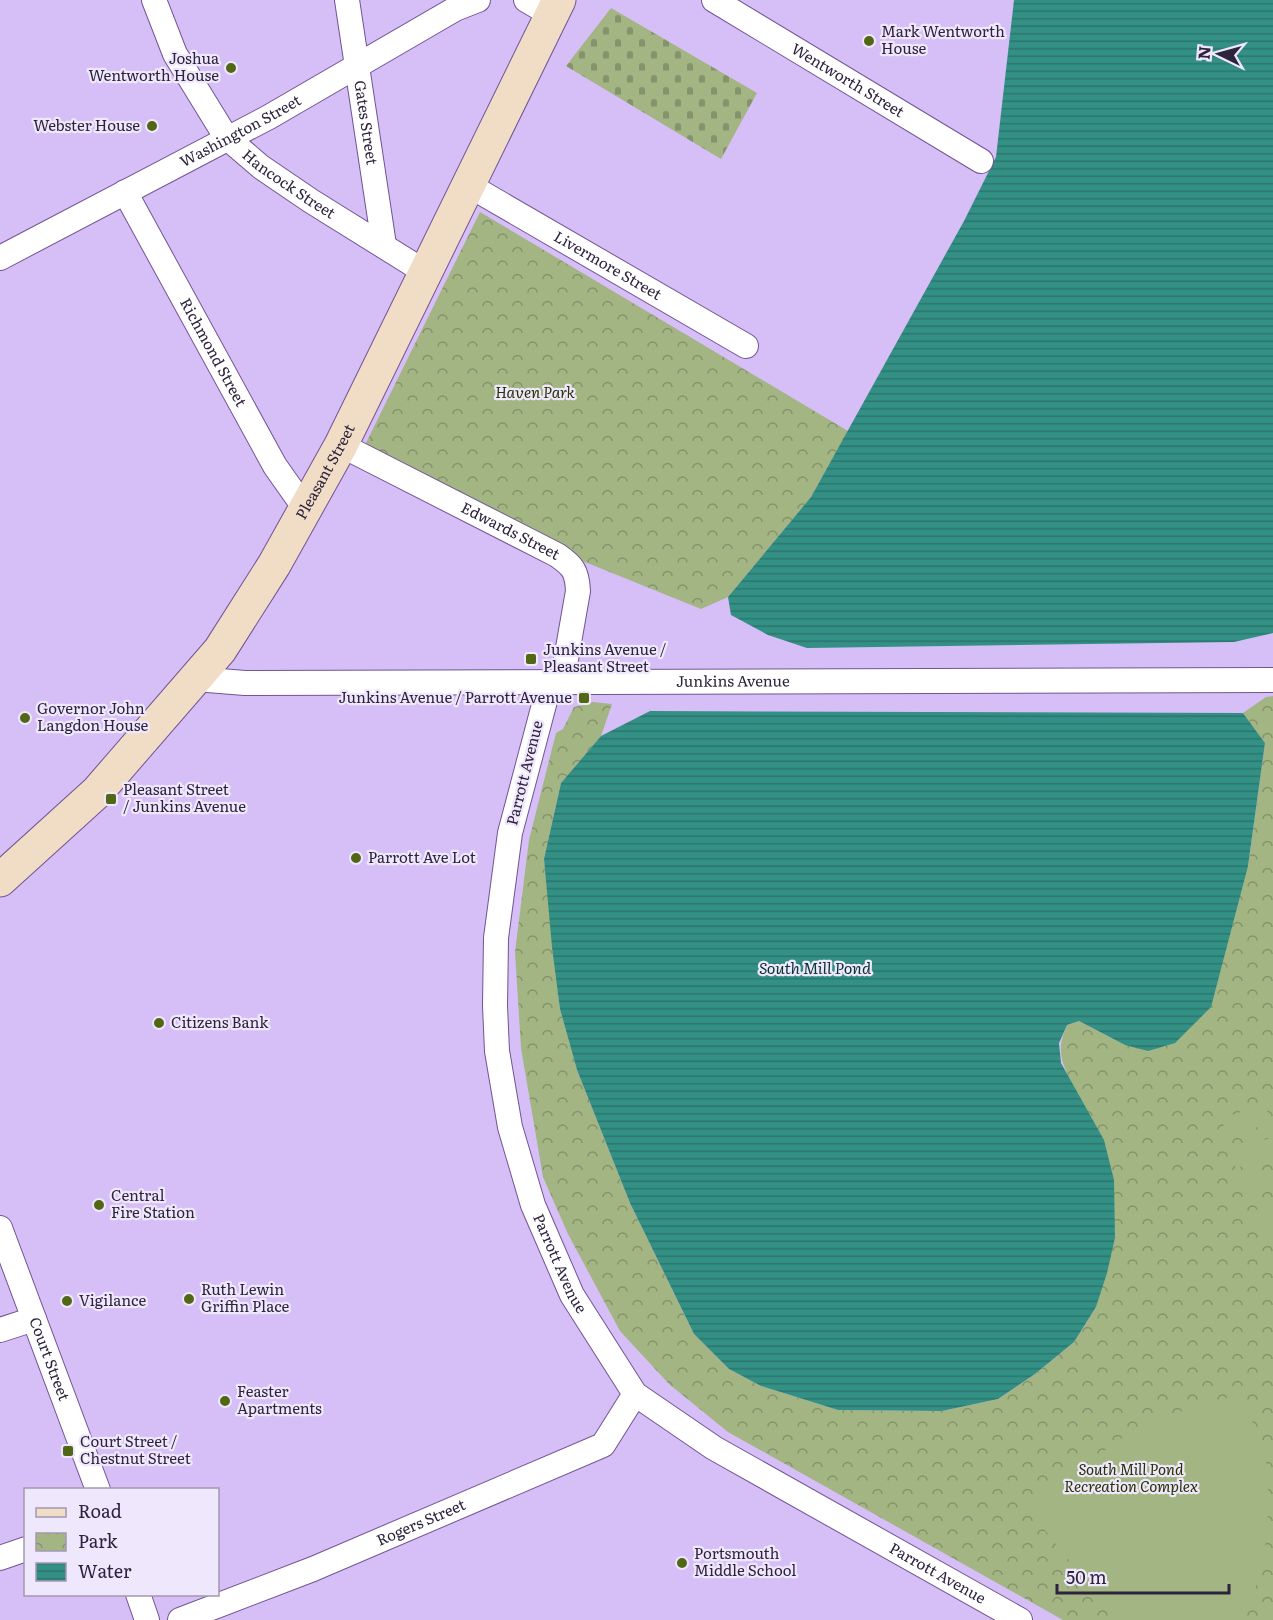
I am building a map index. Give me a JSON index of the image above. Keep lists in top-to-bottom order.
{
  "streets": {
    "main road": ["Pleasant Street"],
    "street": [
      "Wentworth Street",
      "Gates Street",
      "Washington Street",
      "Hancock Street",
      "Livermore Street",
      "Richmond Street",
      "Edwards Street",
      "Junkins Avenue",
      "Parrott Avenue",
      "Court Street",
      "Rogers Street"
    ]
  },
  "crossings": [
    ["Gates Street", "Washington Street"],
    ["Gates Street", "Hancock Street"],
    ["Washington Street", "Hancock Street"],
    ["Washington Street", "Richmond Street"],
    ["Hancock Street", "Pleasant Street"],
    ["Livermore Street", "Pleasant Street"],
    ["Richmond Street", "Pleasant Street"],
    ["Pleasant Street", "Edwards Street"],
    ["Pleasant Street", "Junkins Avenue"],
    ["Edwards Street", "Junkins Avenue"],
    ["Edwards Street", "Parrott Avenue"],
    ["Junkins Avenue", "Parrott Avenue"],
    ["Parrott Avenue", "Rogers Street"]
  ],
  "water": ["South Mill Pond"],
  "parks": ["Haven Park", "South Mill Pond Recreation Complex"],
  "places": {
    "other": [
      "Mark Wentworth House",
      "Joshua Wentworth House",
      "Webster House",
      "Governor John Langdon House",
      "Parrott Ave Lot",
      "Citizens Bank",
      "Central Fire Station",
      "Ruth Lewin Griffin Place",
      "Vigilance",
      "Feaster Apartments",
      "Portsmouth Middle School"
    ],
    "transit": [
      "Junkins Avenue / Pleasant Street",
      "Junkins Avenue / Parrott Avenue",
      "Pleasant Street / Junkins Avenue",
      "Court Street / Chestnut Street"
    ]
  },
  "legend": ["Road", "Park", "Water"],
  "scale_bar": "50 m",
  "north": "left"
}
